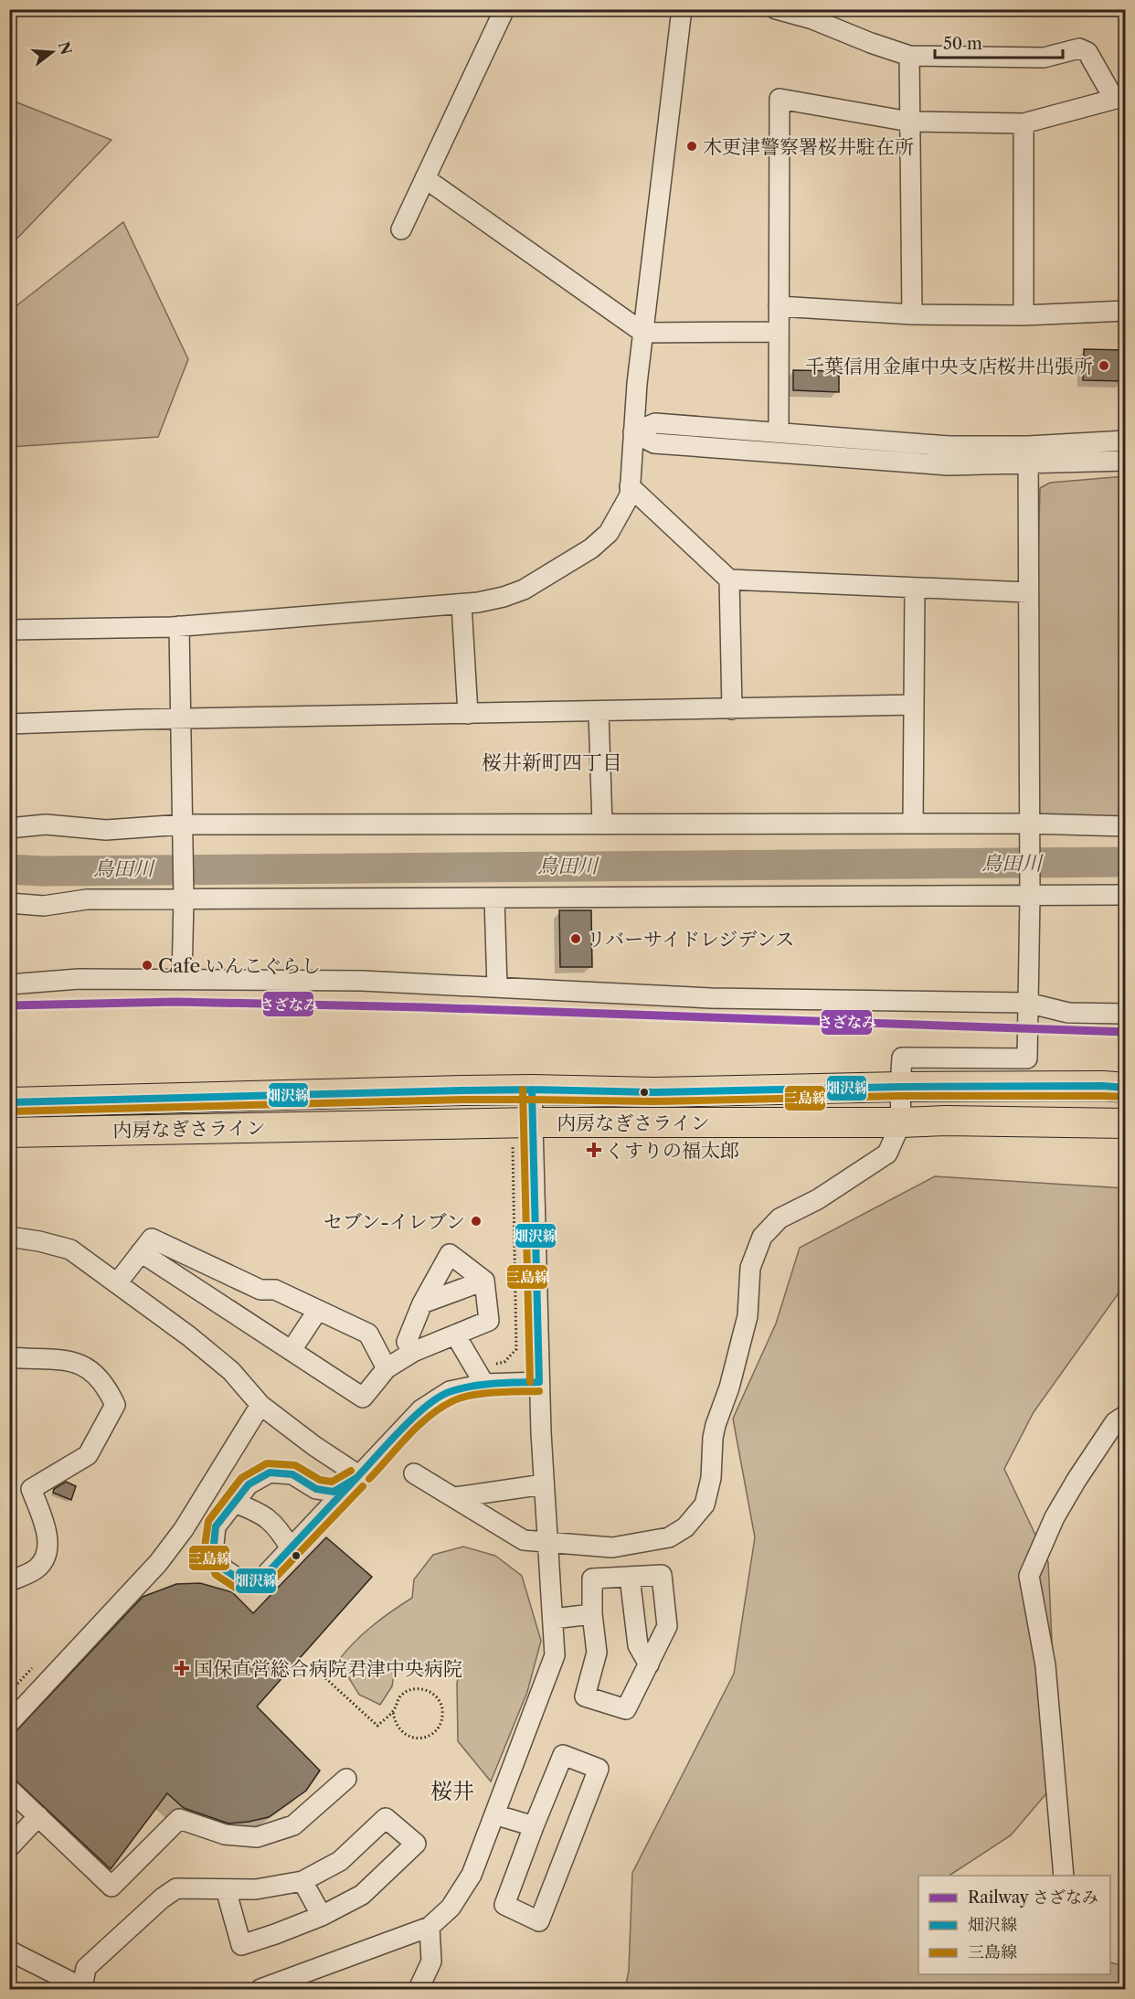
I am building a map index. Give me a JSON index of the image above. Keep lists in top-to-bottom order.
{
  "streets": {
    "highway": ["内房なぎさライン"]
  },
  "districts": ["桜井新町四丁目", "桜井"],
  "water": ["鳥田川"],
  "places": {
    "other": [
      "木更津警察署桜井駐在所",
      "千葉信用金庫中央支店桜井出張所",
      "リバーサイドレジデンス",
      "Cafe いんこぐらし",
      "セブン-イレブン"
    ],
    "health": ["くすりの福太郎", "国保直営総合病院君津中央病院"]
  },
  "lines": ["rail line さざなみ", "transit line 畑沢線", "transit line 三島線"],
  "legend": ["Railway さざなみ", "畑沢線", "三島線"],
  "scale_bar": "50 m",
  "north": "right"
}
